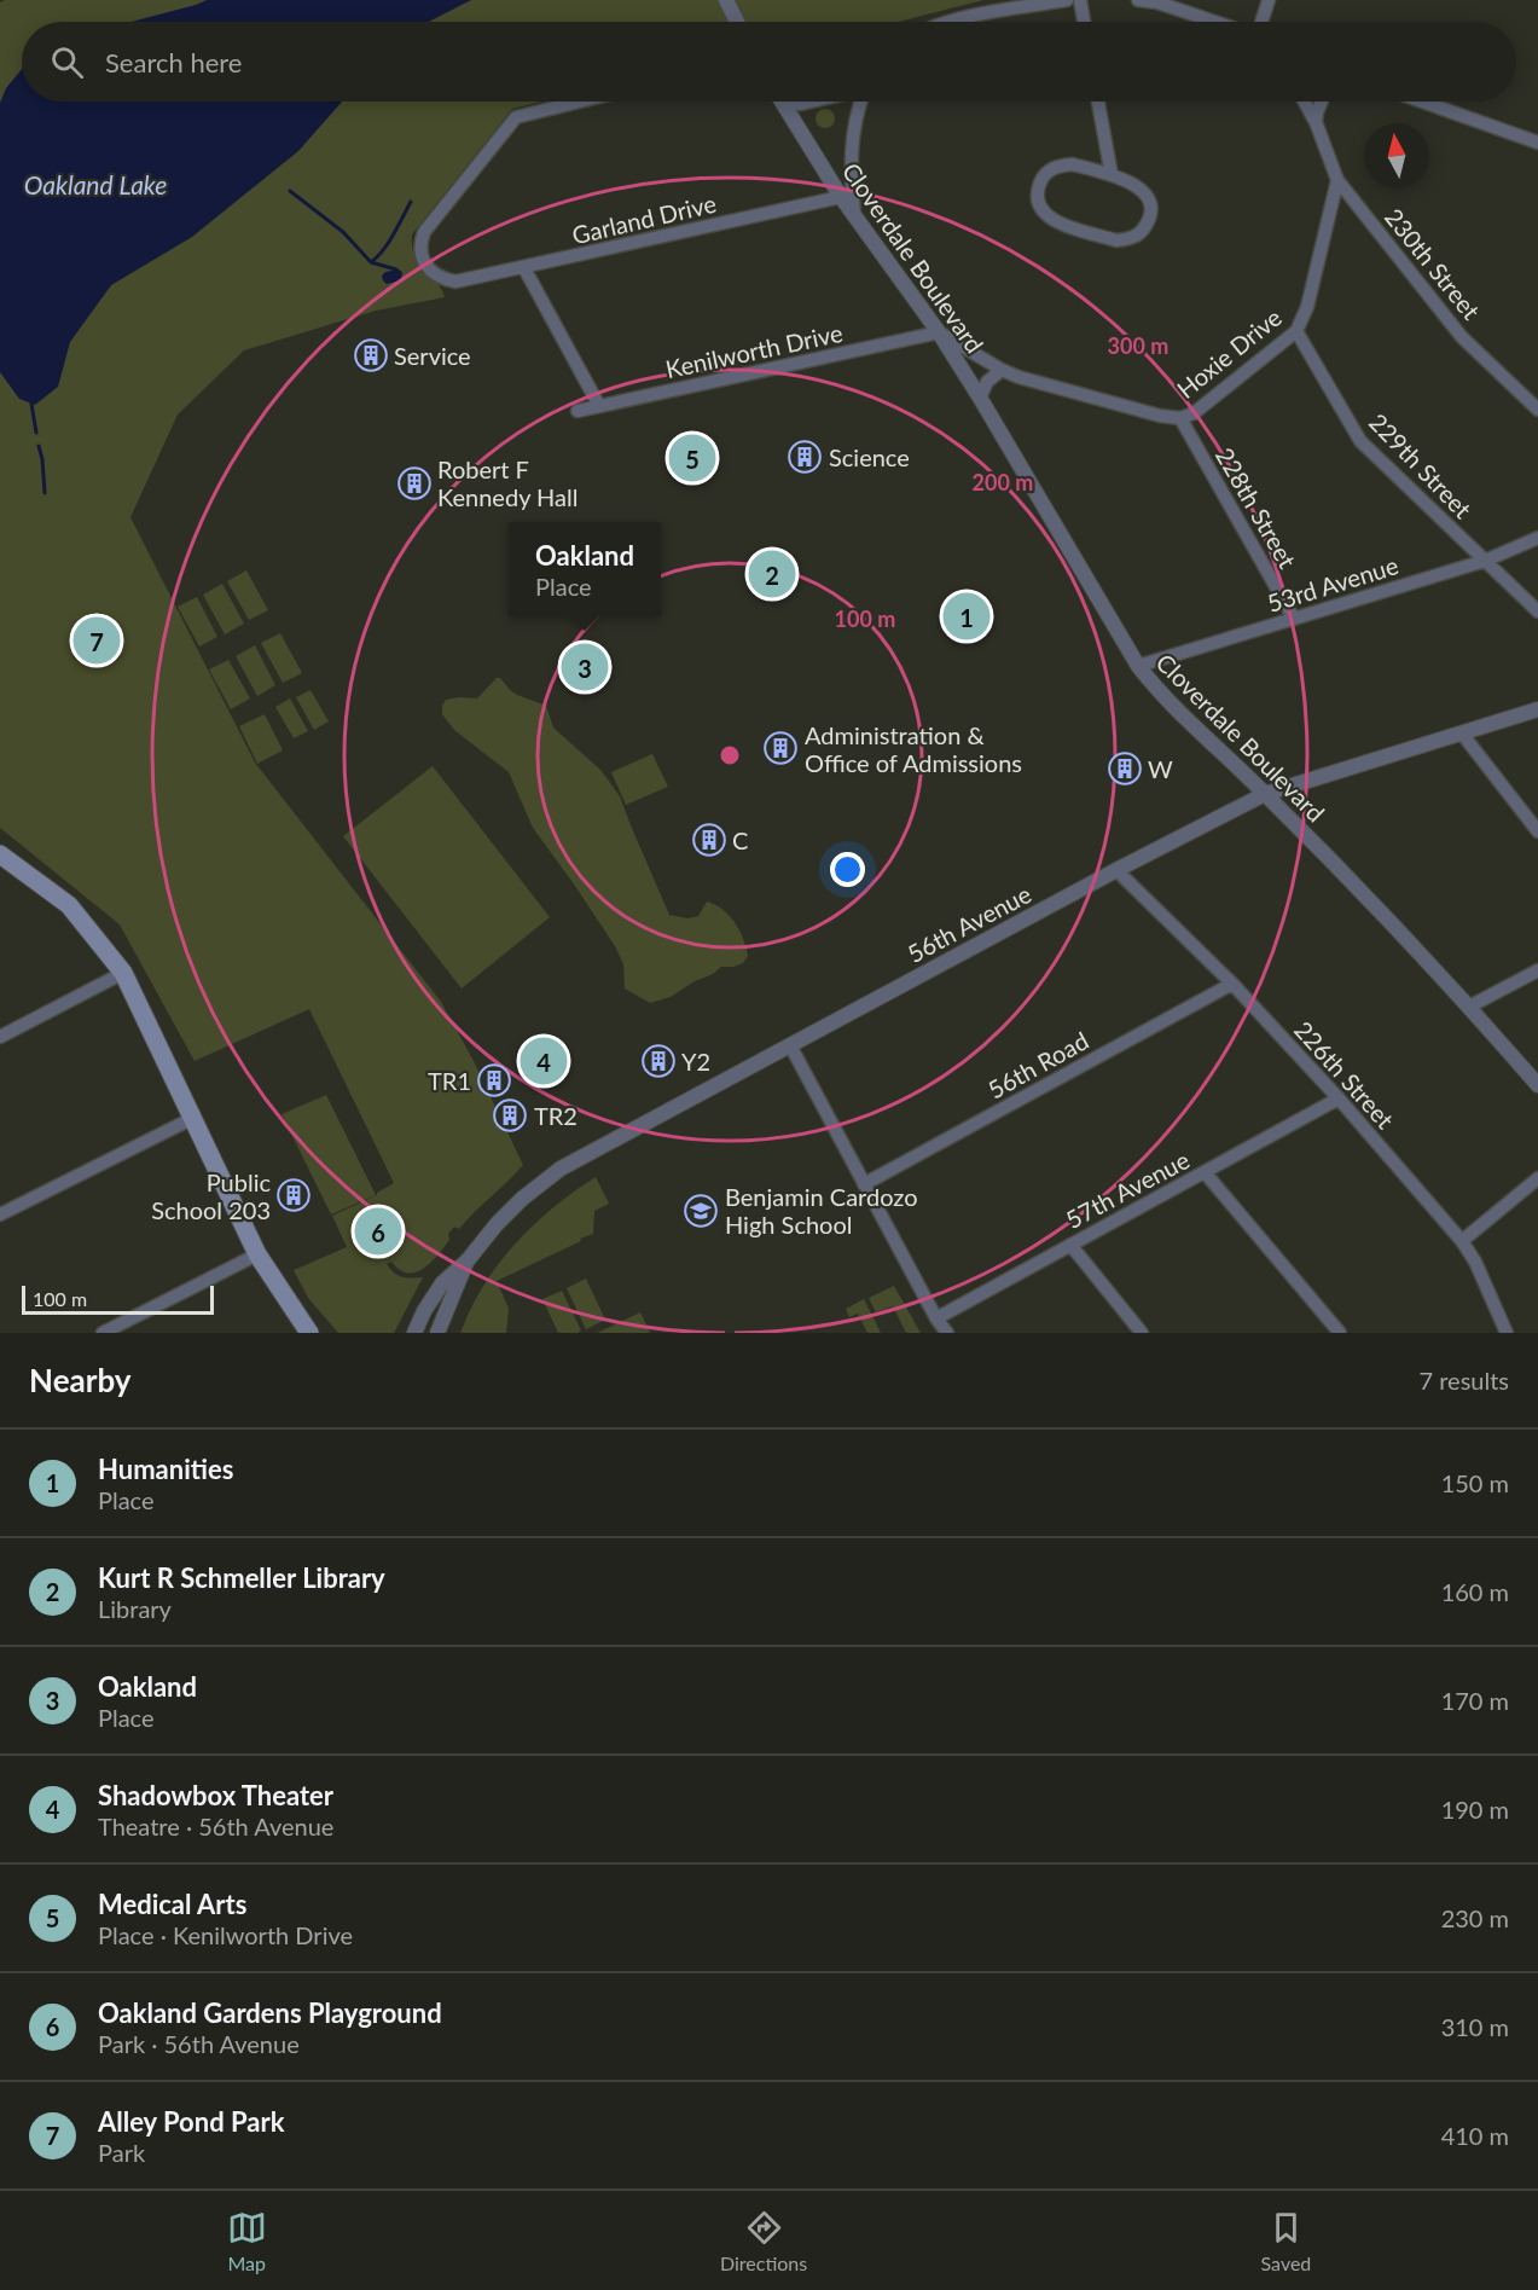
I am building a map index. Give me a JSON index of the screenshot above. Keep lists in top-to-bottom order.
{
  "streets": {
    "street": [
      "Garland Drive",
      "Cloverdale Boulevard",
      "230th Street",
      "Kenilworth Drive",
      "Hoxie Drive",
      "229th Street",
      "228th Street",
      "53rd Avenue",
      "56th Avenue",
      "56th Road",
      "226th Street",
      "57th Avenue"
    ]
  },
  "crossings": [
    ["Garland Drive", "Cloverdale Boulevard"],
    ["Cloverdale Boulevard", "Kenilworth Drive"],
    ["Cloverdale Boulevard", "Hoxie Drive"],
    ["Cloverdale Boulevard", "53rd Avenue"],
    ["Cloverdale Boulevard", "56th Avenue"],
    ["230th Street", "Hoxie Drive"],
    ["Kenilworth Drive", "Hoxie Drive"],
    ["Hoxie Drive", "229th Street"],
    ["Hoxie Drive", "228th Street"],
    ["229th Street", "53rd Avenue"],
    ["228th Street", "53rd Avenue"],
    ["56th Avenue", "226th Street"],
    ["56th Road", "226th Street"],
    ["226th Street", "57th Avenue"]
  ],
  "water": ["Oakland Lake"],
  "places": {
    "building": [
      "Service",
      "Science",
      "Robert F Kennedy Hall",
      "Administration & Office of Admissions",
      "W",
      "C",
      "Y2",
      "TR1",
      "TR2",
      "Public School 203"
    ],
    "school or university": ["Benjamin Cardozo High School"]
  },
  "scale_bar": "100 m",
  "north": "top",
  "page": {
    "search": "Search here",
    "pins": [
      "5",
      "2",
      "1",
      "7",
      "3",
      "4",
      "6"
    ],
    "popup": ["Oakland", "Place"],
    "scale": "100 m",
    "heading": ["Nearby", "7 results"],
    "list": [
      {
        "mark": "1",
        "name": "Humanities",
        "note": "Place",
        "value": "150 m"
      },
      {
        "mark": "2",
        "name": "Kurt R Schmeller Library",
        "note": "Library",
        "value": "160 m"
      },
      {
        "mark": "3",
        "name": "Oakland",
        "note": "Place",
        "value": "170 m"
      },
      {
        "mark": "4",
        "name": "Shadowbox Theater",
        "note": "Theatre · 56th Avenue",
        "value": "190 m"
      },
      {
        "mark": "5",
        "name": "Medical Arts",
        "note": "Place · Kenilworth Drive",
        "value": "230 m"
      },
      {
        "mark": "6",
        "name": "Oakland Gardens Playground",
        "note": "Park · 56th Avenue",
        "value": "310 m"
      },
      {
        "mark": "7",
        "name": "Alley Pond Park",
        "note": "Park",
        "value": "410 m"
      }
    ],
    "nav": ["Map", "Directions", "Saved"]
  },
  "rings": ["300 m", "200 m", "100 m"]
}
